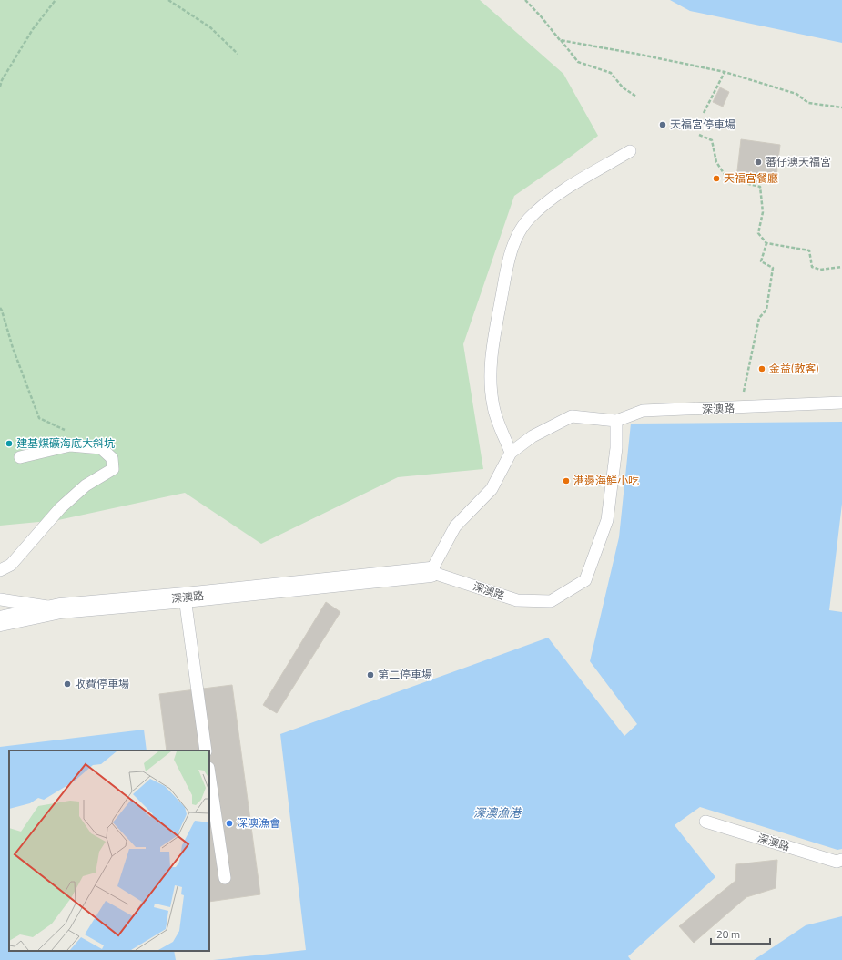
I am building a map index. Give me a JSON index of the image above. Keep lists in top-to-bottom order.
{
  "streets": {
    "street": ["深澳路"]
  },
  "water": ["深澳漁港"],
  "places": [
    "天福宮停車場",
    "蕃仔澳天福宮",
    "天福宮餐廳",
    "金益(散客)",
    "建基煤礦海底大斜坑",
    "港邊海鮮小吃",
    "第二停車場",
    "收費停車場",
    "深澳漁會"
  ],
  "scale_bar": "20 m"
}
